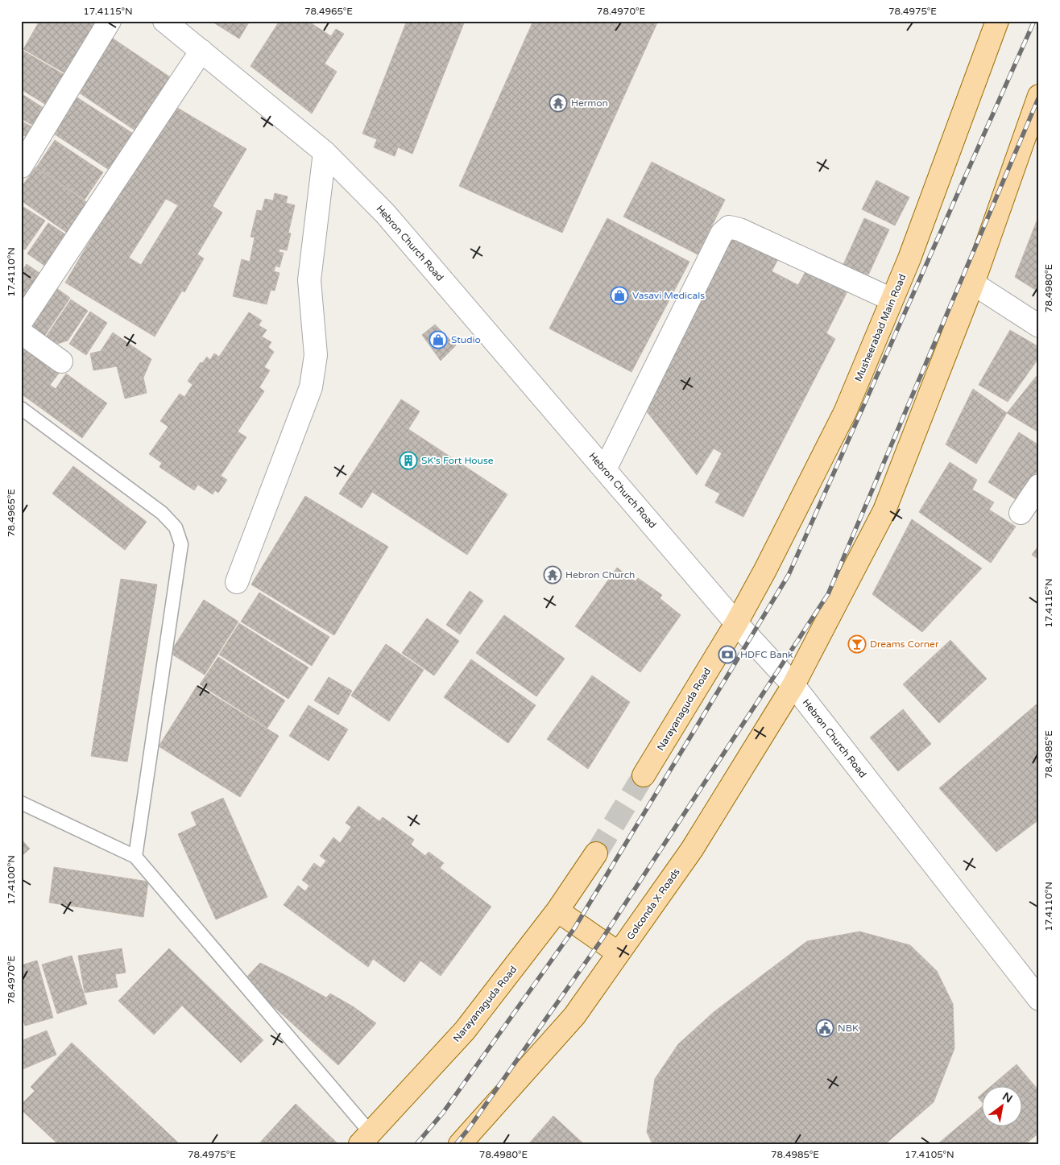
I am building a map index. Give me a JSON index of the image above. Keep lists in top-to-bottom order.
{
  "streets": {
    "main road": ["Musheerabad Main Road", "Narayanaguda Road", "Golconda X Roads"],
    "street": ["Hebron Church Road"]
  },
  "crossings": [
    ["Hebron Church Road", "Musheerabad Main Road"],
    ["Hebron Church Road", "Narayanaguda Road"],
    ["Hebron Church Road", "Golconda X Roads"],
    ["Musheerabad Main Road", "Narayanaguda Road"]
  ],
  "places": {
    "temple": ["Hermon", "Hebron Church"],
    "shop": ["Vasavi Medicals", "Studio"],
    "building": ["SK's Fort House"],
    "bar": ["Dreams Corner"],
    "bank": ["HDFC Bank"],
    "public building": ["NBK"]
  },
  "north": "top right",
  "coordinates": [
    "17.4115°N",
    "78.4965°E",
    "78.4970°E",
    "78.4975°E",
    "17.4110°N",
    "78.4980°E",
    "78.4985°E",
    "17.4100°N",
    "17.4105°N"
  ]
}
